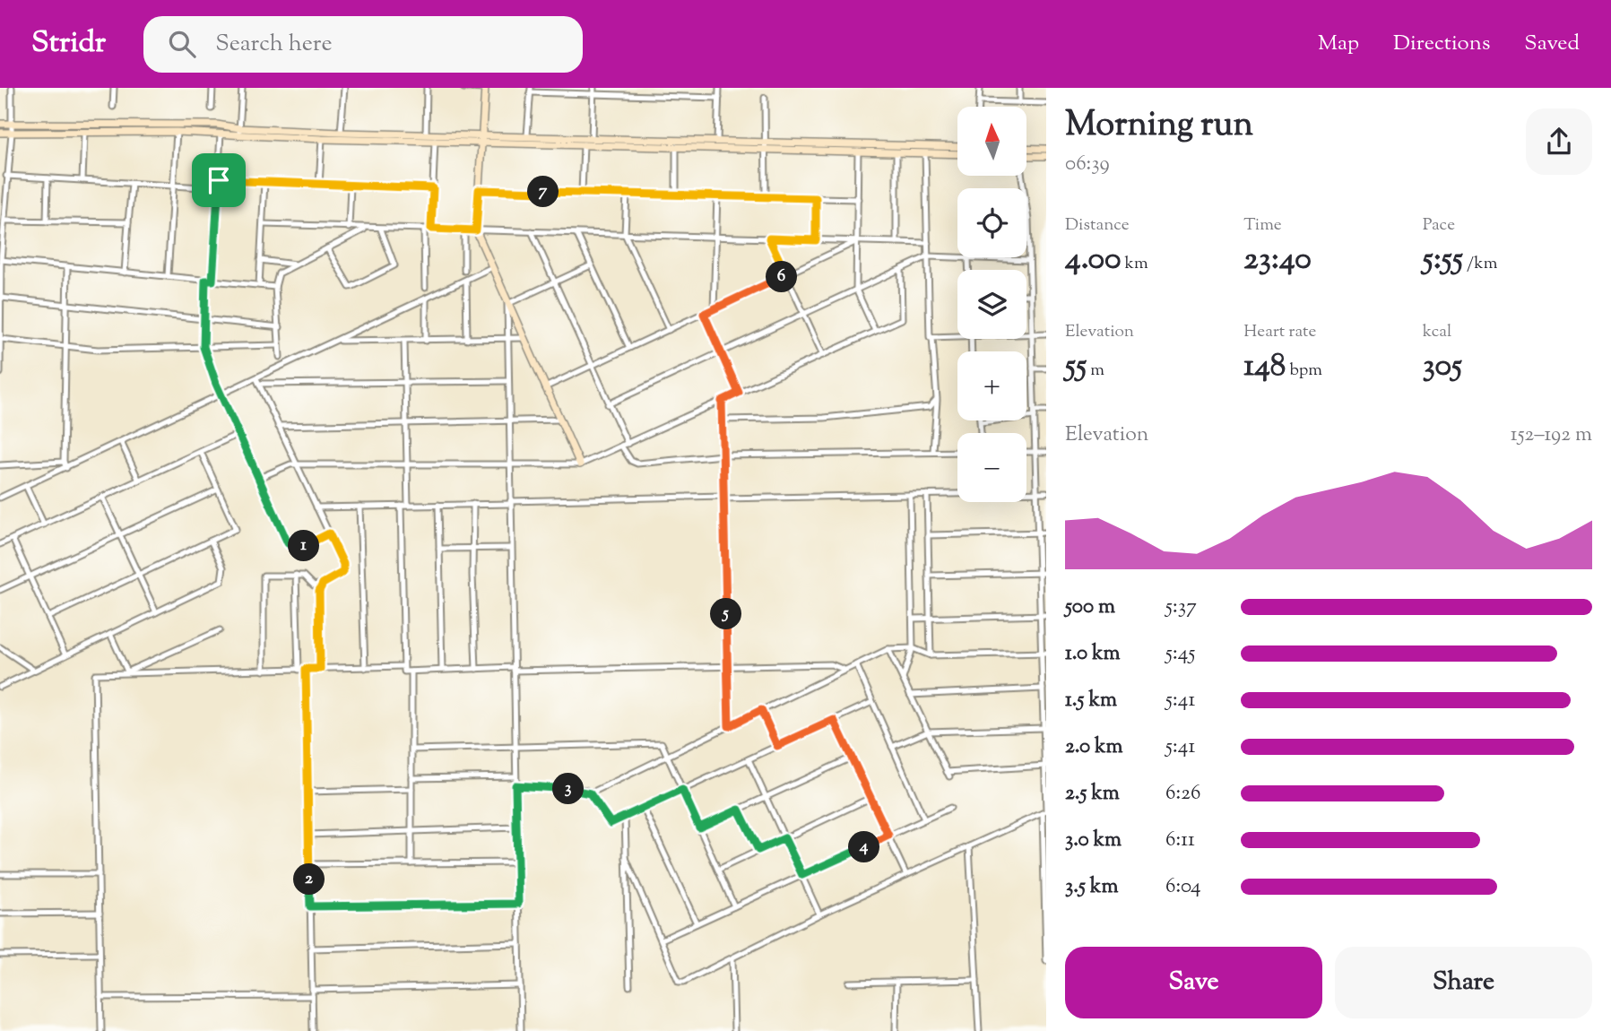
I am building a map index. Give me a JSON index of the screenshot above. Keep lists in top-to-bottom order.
{
  "north": "top",
  "page": {
    "header": "Stridr",
    "search": "Search here",
    "nav": ["Map", "Directions", "Saved"],
    "heading": ["Morning run", "06:39"],
    "map_buttons": ["+", "−"],
    "pins": [
      "7",
      "6",
      "1",
      "5",
      "3",
      "4",
      "2"
    ],
    "stats": [
      ["Distance", "4.00 km"],
      ["Time", "23:40"],
      ["Pace", "5:55 /km"],
      ["Elevation", "55 m"],
      ["Heart rate", "148 bpm"],
      ["kcal", "305"]
    ],
    "chart": ["Elevation", "152–192 m"],
    "list": [
      {
        "name": "500 m",
        "note": "5:37"
      },
      {
        "name": "1.0 km",
        "note": "5:45"
      },
      {
        "name": "1.5 km",
        "note": "5:41"
      },
      {
        "name": "2.0 km",
        "note": "5:41"
      },
      {
        "name": "2.5 km",
        "note": "6:26"
      },
      {
        "name": "3.0 km",
        "note": "6:11"
      },
      {
        "name": "3.5 km",
        "note": "6:04"
      }
    ],
    "buttons": ["Save", "Share"]
  }
}
